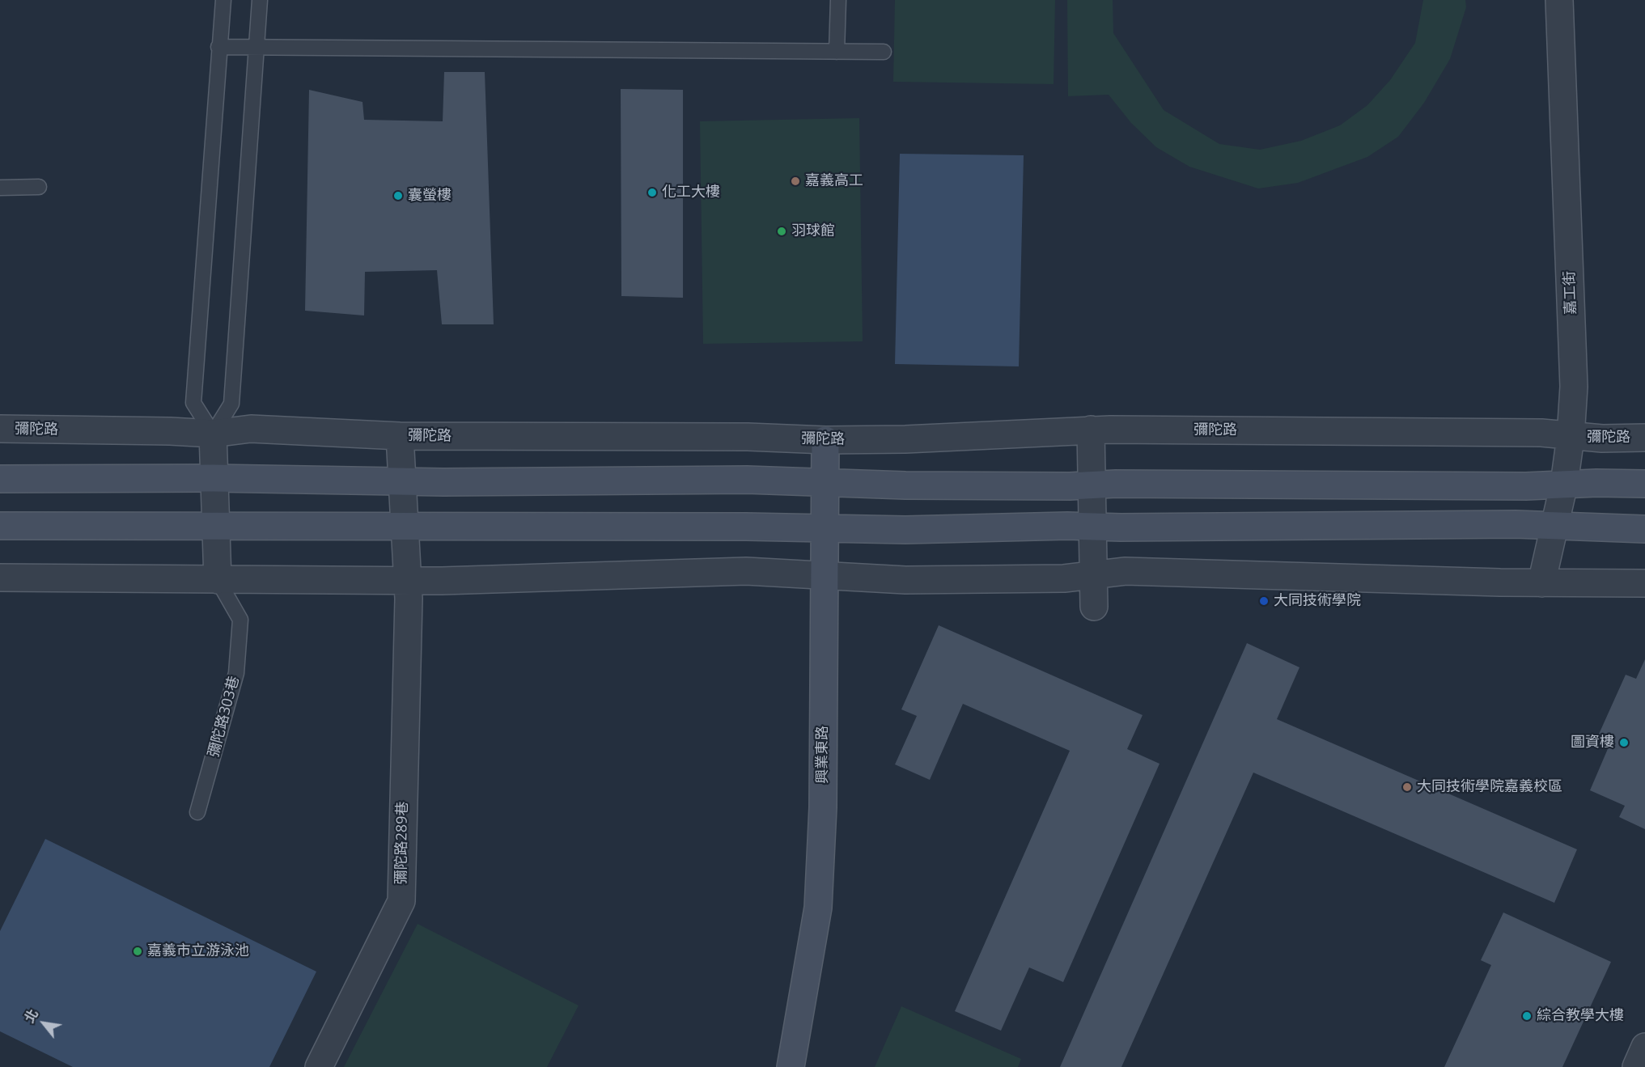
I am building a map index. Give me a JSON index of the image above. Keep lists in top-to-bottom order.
{
  "streets": {
    "street": [
      "嘉工街",
      "彌陀路",
      "興業東路",
      "彌陀路289巷"
    ],
    "lane": ["彌陀路303巷"]
  },
  "crossings": [
    ["嘉工街", "彌陀路"],
    ["彌陀路", "興業東路"],
    ["彌陀路", "彌陀路289巷"]
  ],
  "places": [
    "嘉義高工",
    "化工大樓",
    "囊螢樓",
    "羽球館",
    "大同技術學院",
    "圖資樓",
    "大同技術學院嘉義校區",
    "嘉義市立游泳池",
    "綜合教學大樓"
  ],
  "north": "top left"
}
